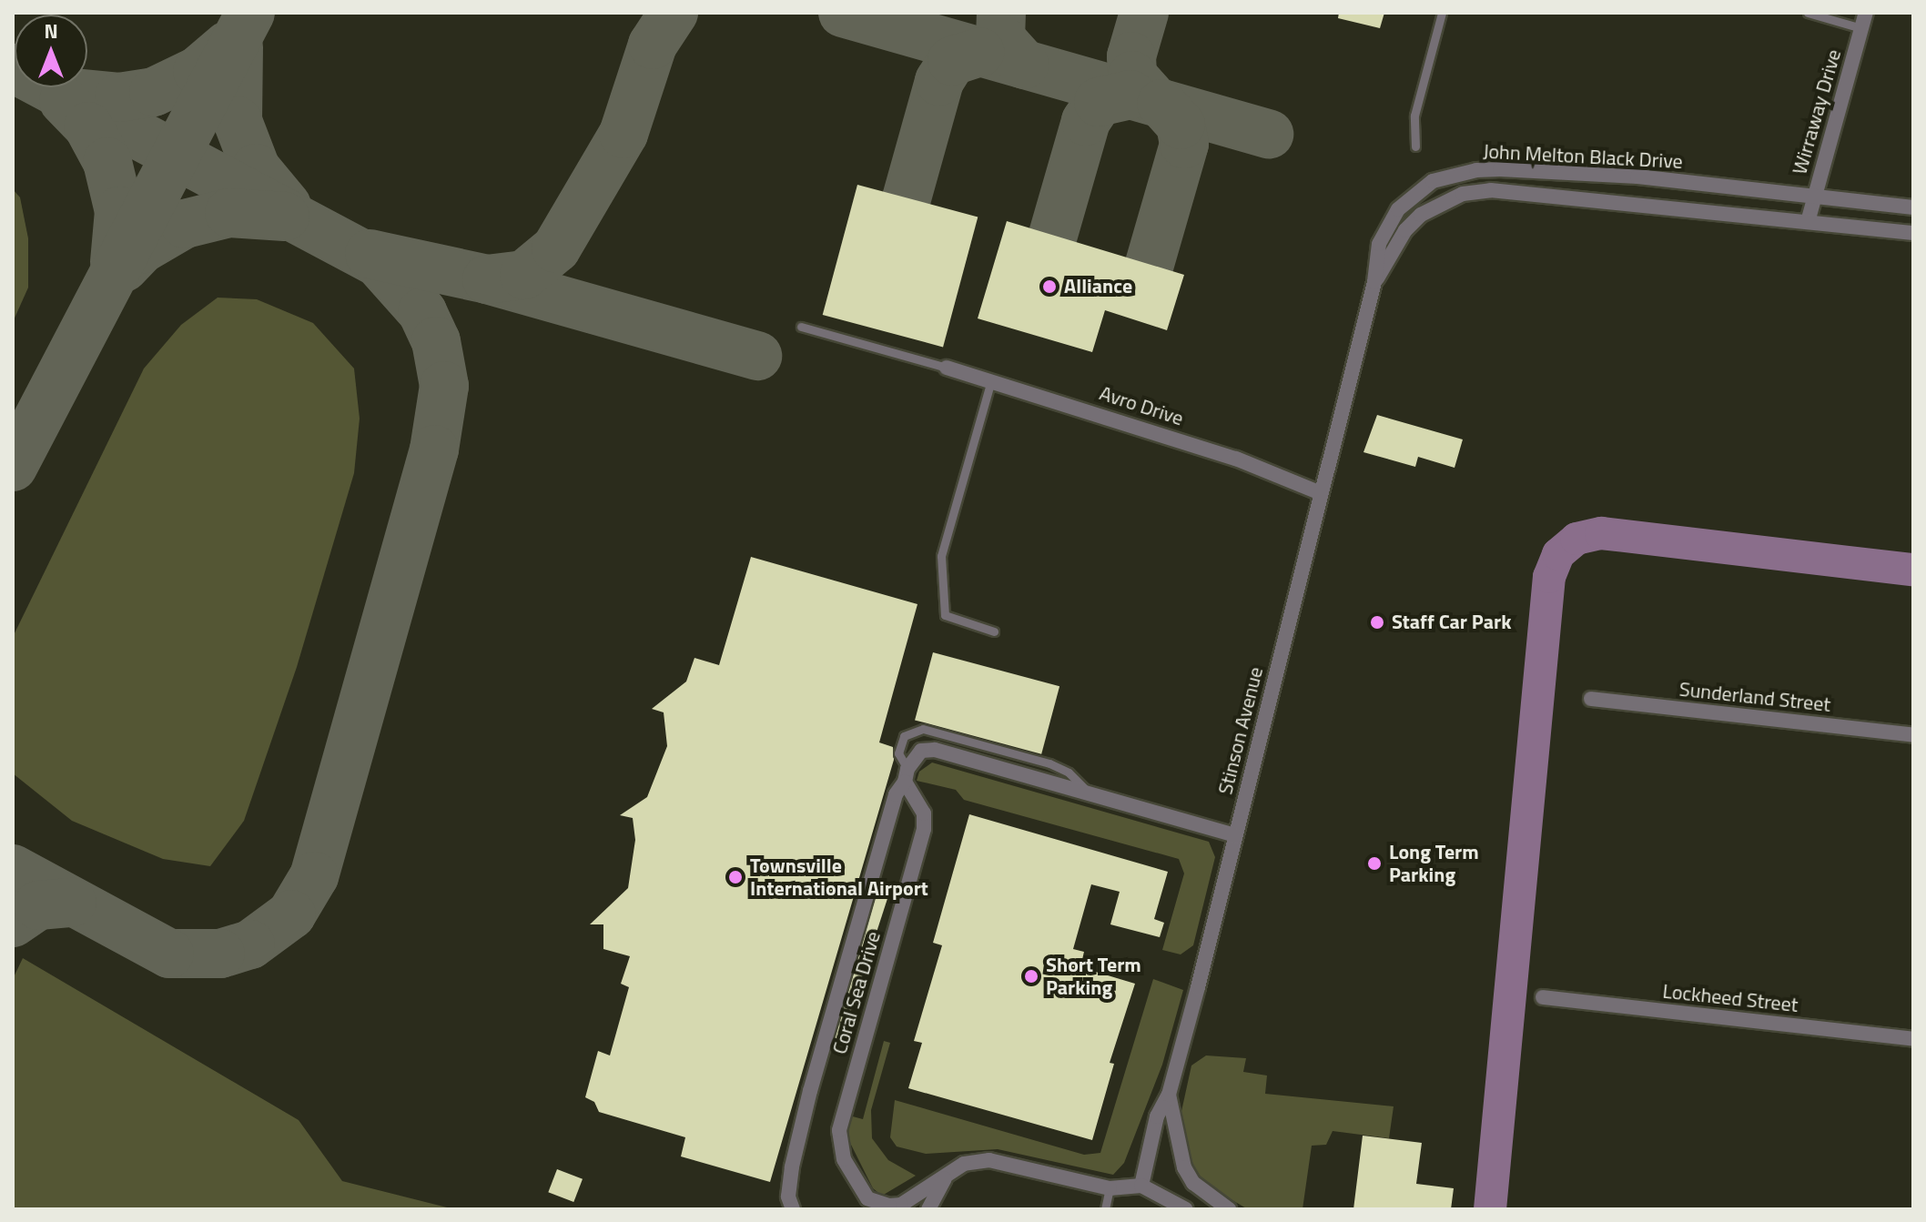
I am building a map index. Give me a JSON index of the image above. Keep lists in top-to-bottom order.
{
  "streets": {
    "street": [
      "Wirraway Drive",
      "John Melton Black Drive",
      "Avro Drive",
      "Sunderland Street",
      "Stinson Avenue",
      "Coral Sea Drive",
      "Lockheed Street"
    ]
  },
  "crossings": [
    ["Wirraway Drive", "John Melton Black Drive"],
    ["John Melton Black Drive", "Stinson Avenue"],
    ["Avro Drive", "Stinson Avenue"],
    ["Stinson Avenue", "Coral Sea Drive"]
  ],
  "places": [
    "Alliance",
    "Staff Car Park",
    "Long Term Parking",
    "Townsville International Airport",
    "Short Term Parking"
  ],
  "north": "top"
}
